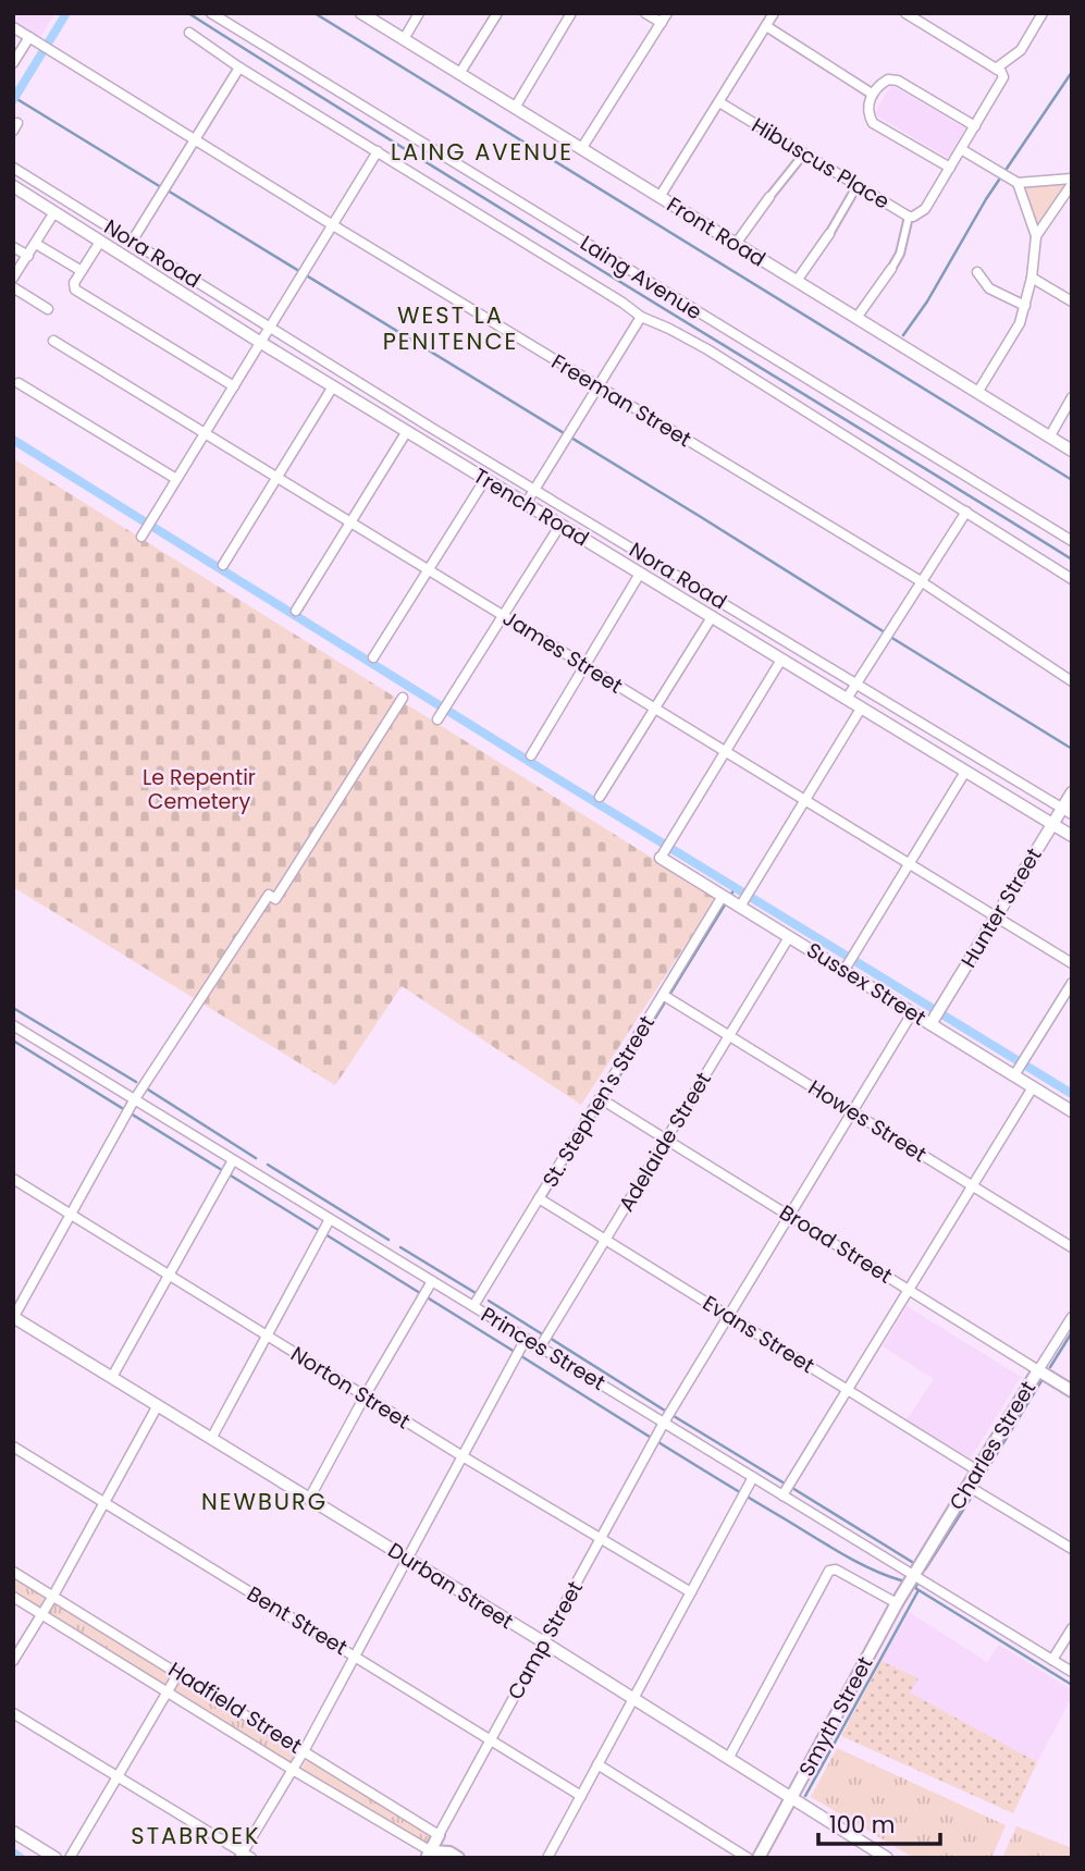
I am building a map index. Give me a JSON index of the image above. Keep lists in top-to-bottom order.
{
  "streets": {
    "main road": [
      "Broad Street",
      "Charles Street",
      "Camp Street",
      "Hadfield Street",
      "Smyth Street"
    ],
    "street": [
      "Hibuscus Place",
      "Front Road",
      "Nora Road",
      "Laing Avenue",
      "Freeman Street",
      "Trench Road",
      "James Street",
      "Hunter Street",
      "Sussex Street",
      "St. Stephen's Street",
      "Howes Street",
      "Adelaide Street",
      "Evans Street",
      "Princes Street",
      "Norton Street",
      "Durban Street",
      "Bent Street"
    ]
  },
  "crossings": [
    ["Nora Road", "Hunter Street"],
    ["Trench Road", "Hunter Street"],
    ["James Street", "Hunter Street"],
    ["Hunter Street", "Sussex Street"],
    ["Sussex Street", "St. Stephen's Street"],
    ["Sussex Street", "Adelaide Street"],
    ["Sussex Street", "Camp Street"],
    ["St. Stephen's Street", "Howes Street"],
    ["St. Stephen's Street", "Broad Street"],
    ["St. Stephen's Street", "Evans Street"],
    ["St. Stephen's Street", "Princes Street"],
    ["Howes Street", "Adelaide Street"],
    ["Howes Street", "Camp Street"],
    ["Adelaide Street", "Broad Street"],
    ["Adelaide Street", "Evans Street"],
    ["Adelaide Street", "Princes Street"],
    ["Broad Street", "Charles Street"],
    ["Broad Street", "Camp Street"],
    ["Evans Street", "Charles Street"],
    ["Evans Street", "Camp Street"],
    ["Princes Street", "Charles Street"],
    ["Princes Street", "Camp Street"],
    ["Princes Street", "Smyth Street"],
    ["Norton Street", "Camp Street"],
    ["Charles Street", "Smyth Street"],
    ["Durban Street", "Camp Street"],
    ["Durban Street", "Smyth Street"],
    ["Bent Street", "Camp Street"],
    ["Camp Street", "Hadfield Street"]
  ],
  "districts": [
    "LAING AVENUE",
    "WEST LA PENITENCE",
    "NEWBURG",
    "STABROEK"
  ],
  "parks": ["Le Repentir Cemetery"],
  "scale_bar": "100 m"
}
